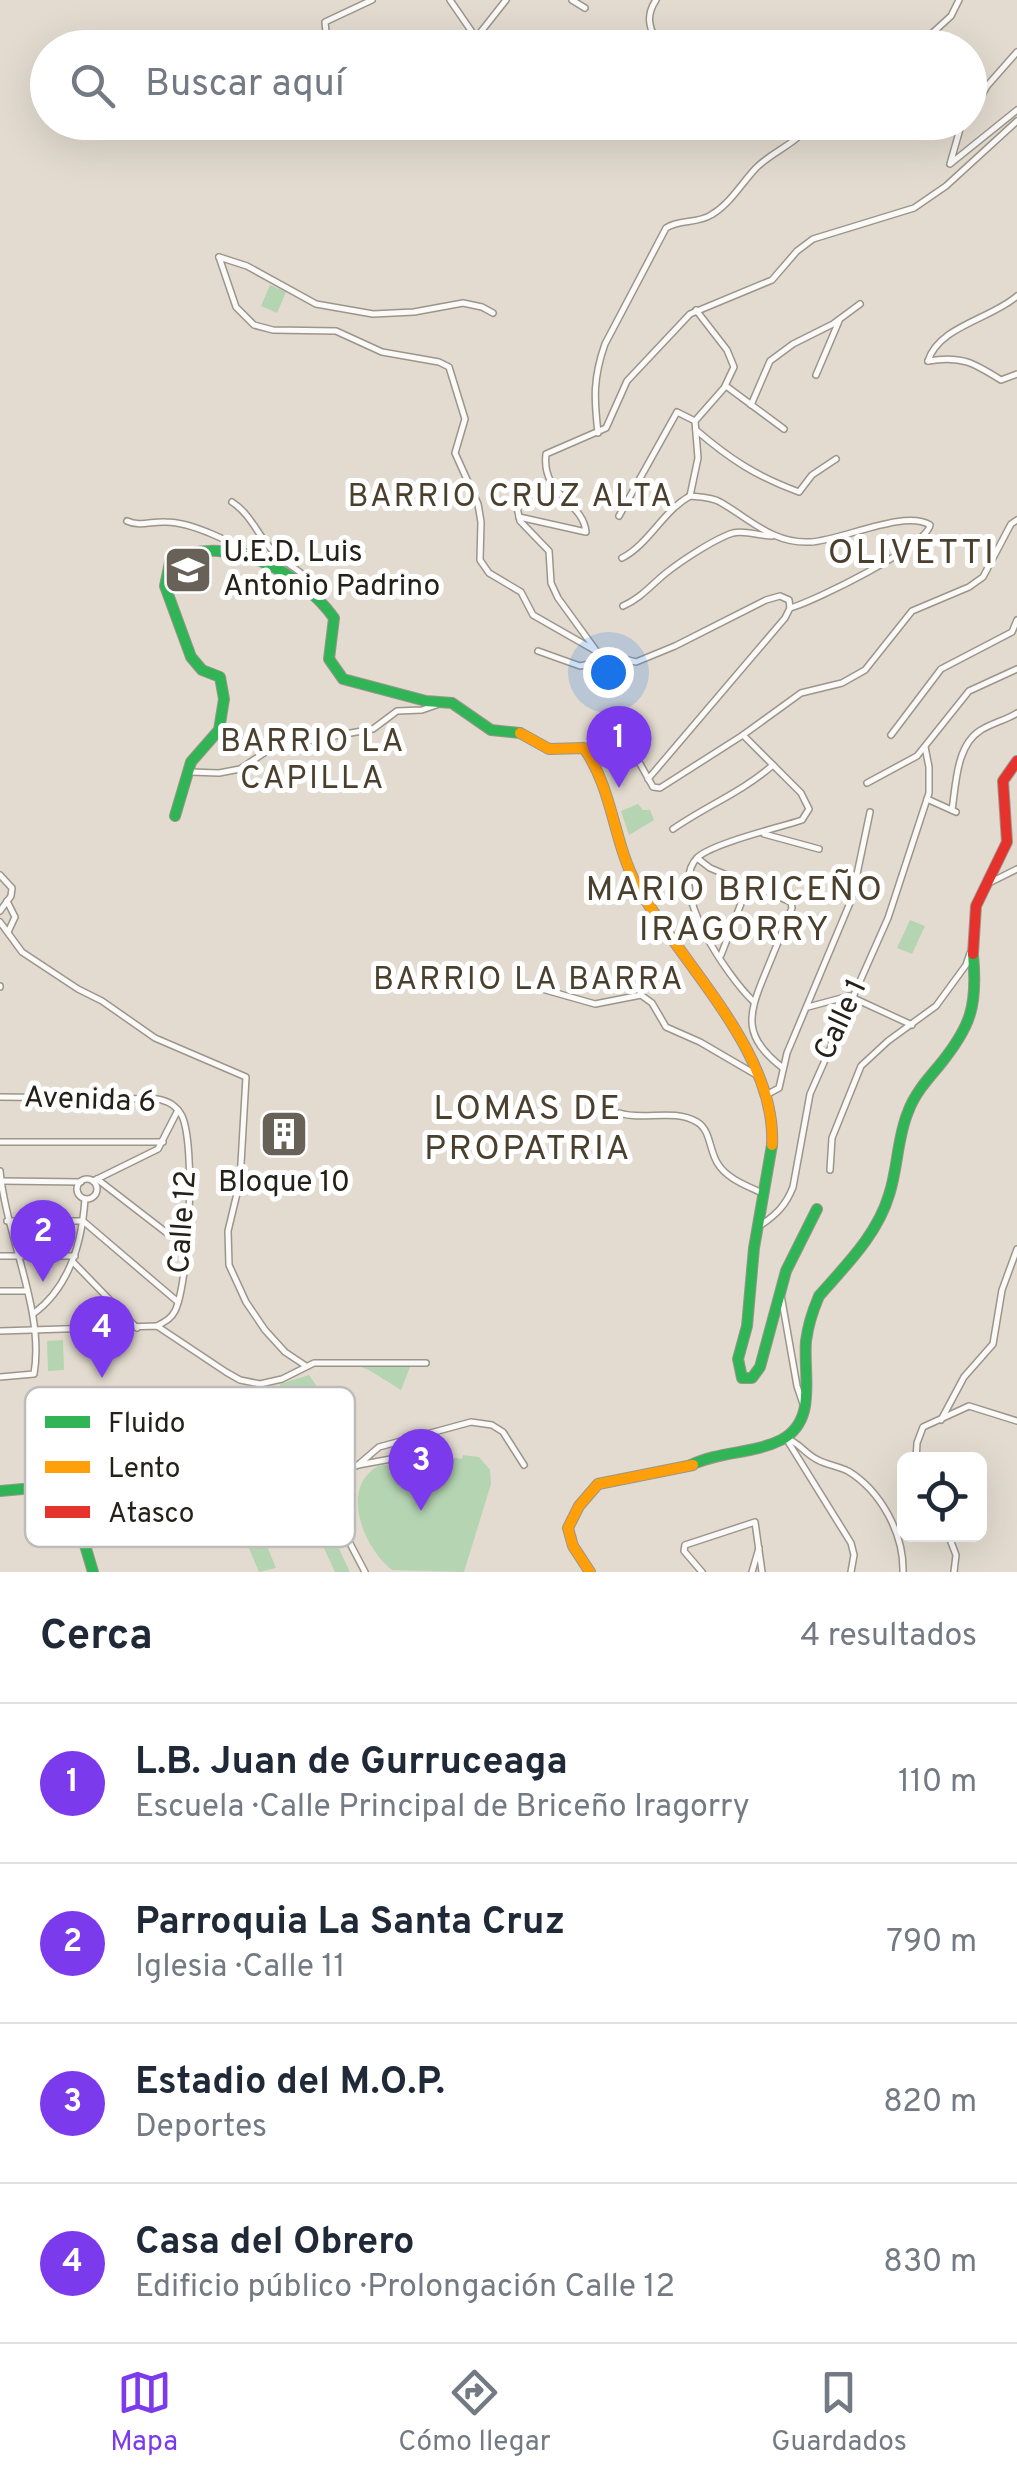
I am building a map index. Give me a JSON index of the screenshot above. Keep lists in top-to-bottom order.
{
  "streets": {
    "street": ["Calle 1", "Avenida 6", "Calle 12"]
  },
  "crossings": [
    ["Avenida 6", "Calle 12"]
  ],
  "districts": [
    "BARRIO CRUZ ALTA",
    "OLIVETTI",
    "BARRIO LA CAPILLA",
    "MARIO BRICEÑO IRAGORRY",
    "BARRIO LA BARRA",
    "LOMAS DE PROPATRIA"
  ],
  "places": {
    "school or university": ["U.E.D. Luis Antonio Padrino"],
    "building": ["Bloque 10"]
  },
  "legend": ["Fluido", "Lento", "Atasco"],
  "page": {
    "search": "Buscar aquí",
    "pins": [
      "1",
      "2",
      "4",
      "3"
    ],
    "heading": ["Cerca", "4 resultados"],
    "list": [
      {
        "mark": "1",
        "name": "L.B. Juan de Gurruceaga",
        "note": "Escuela · Calle Principal de Briceño Iragorry",
        "value": "110 m"
      },
      {
        "mark": "2",
        "name": "Parroquia La Santa Cruz",
        "note": "Iglesia · Calle 11",
        "value": "790 m"
      },
      {
        "mark": "3",
        "name": "Estadio del M.O.P.",
        "note": "Deportes",
        "value": "820 m"
      },
      {
        "mark": "4",
        "name": "Casa del Obrero",
        "note": "Edificio público · Prolongación Calle 12",
        "value": "830 m"
      }
    ],
    "nav": ["Mapa", "Cómo llegar", "Guardados"]
  }
}
